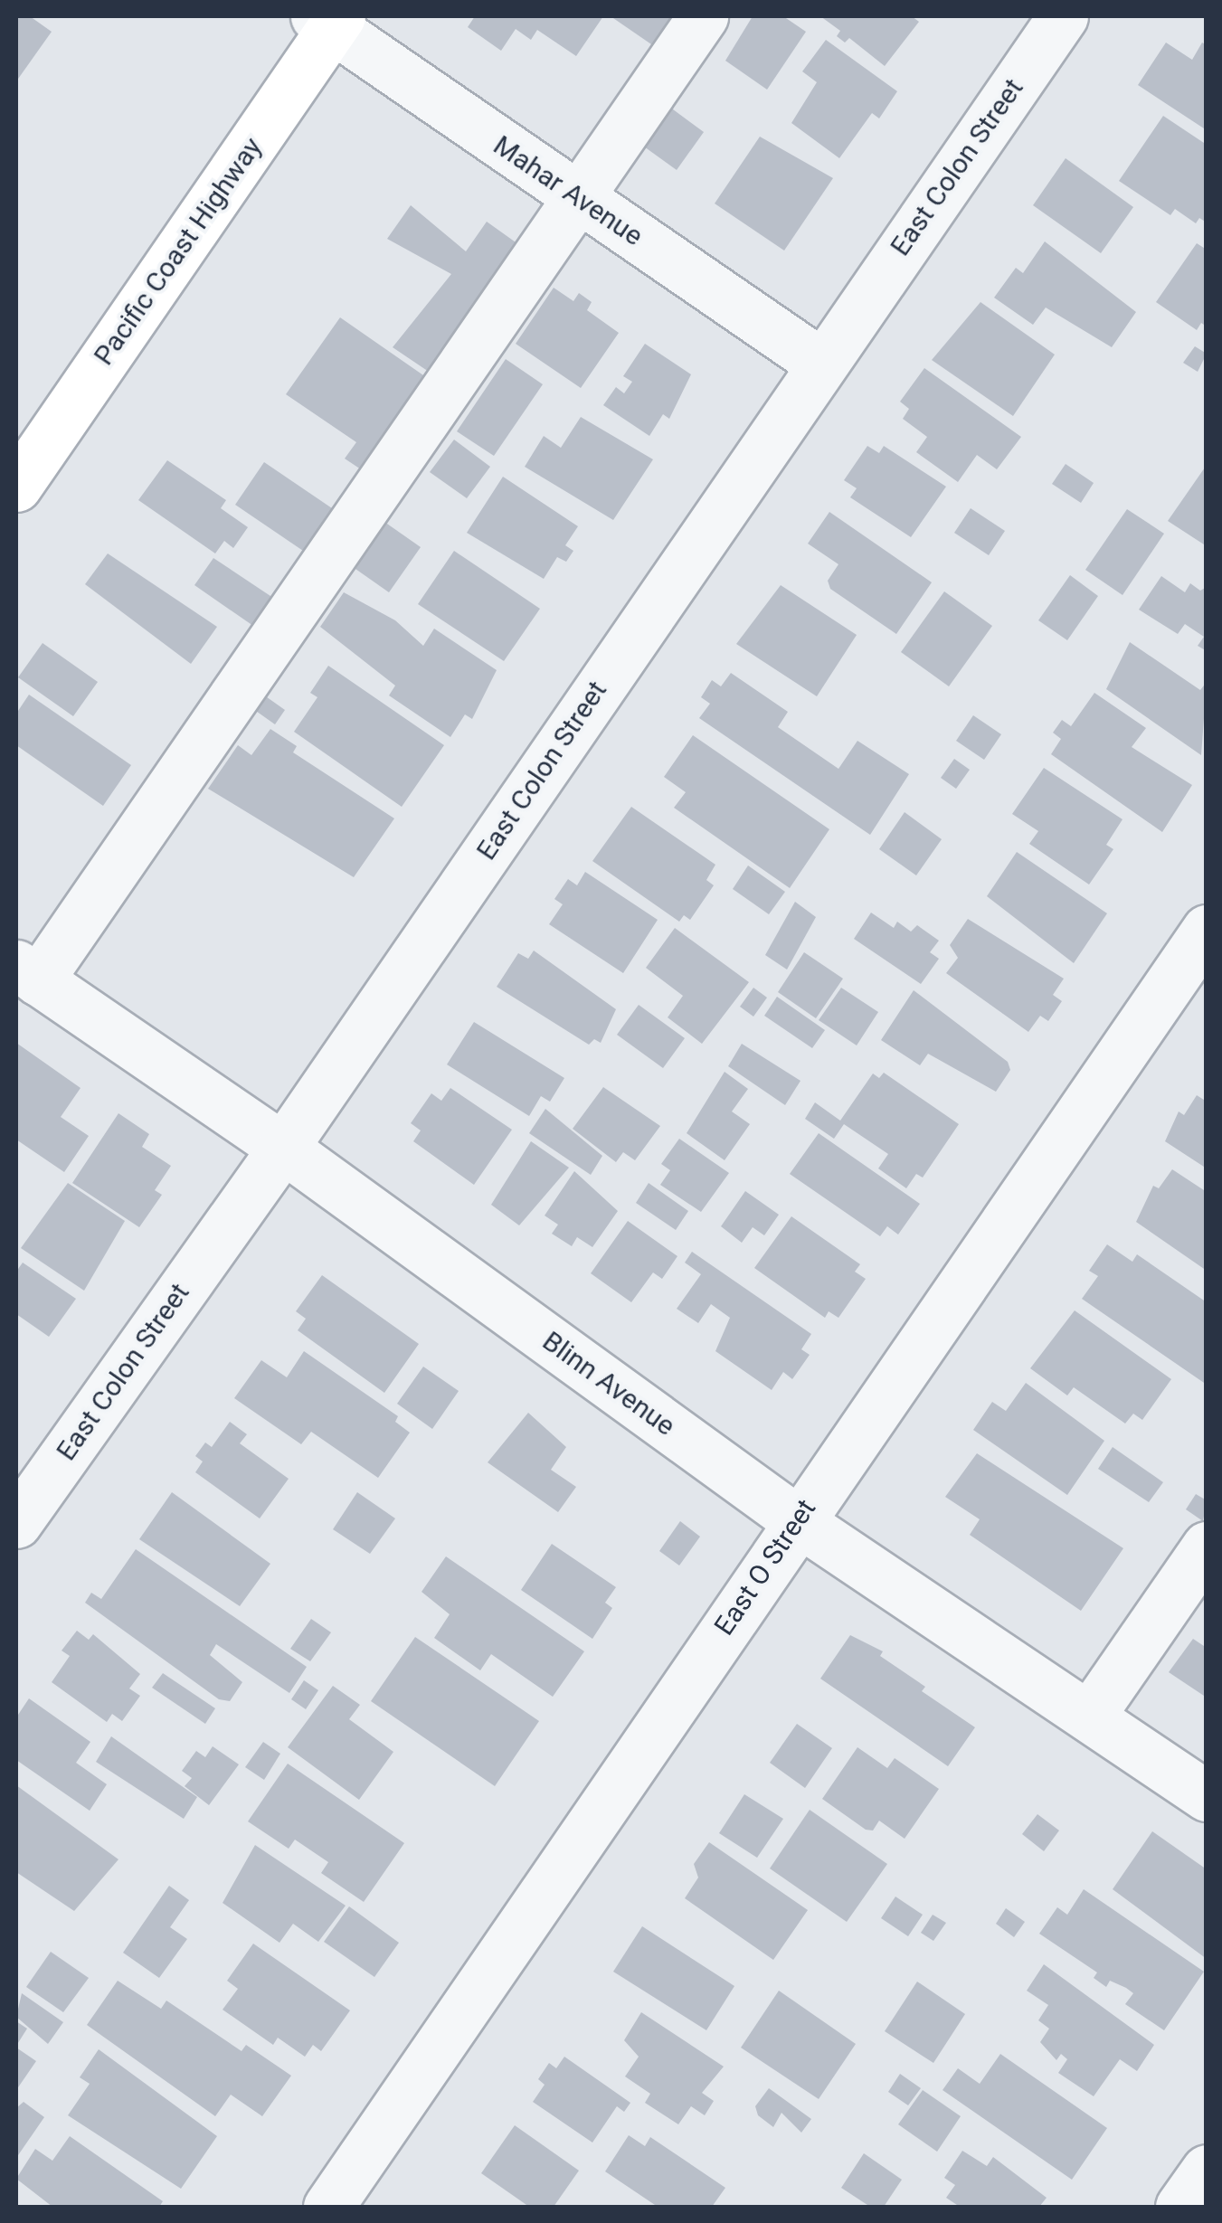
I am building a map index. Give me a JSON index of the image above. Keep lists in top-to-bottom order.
{
  "streets": {
    "highway": ["Pacific Coast Highway"],
    "street": [
      "East Colon Street",
      "Mahar Avenue",
      "Blinn Avenue",
      "East O Street"
    ]
  },
  "crossings": [
    ["East Colon Street", "Mahar Avenue"],
    ["East Colon Street", "Blinn Avenue"],
    ["Mahar Avenue", "Pacific Coast Highway"],
    ["Blinn Avenue", "East O Street"]
  ]
}
